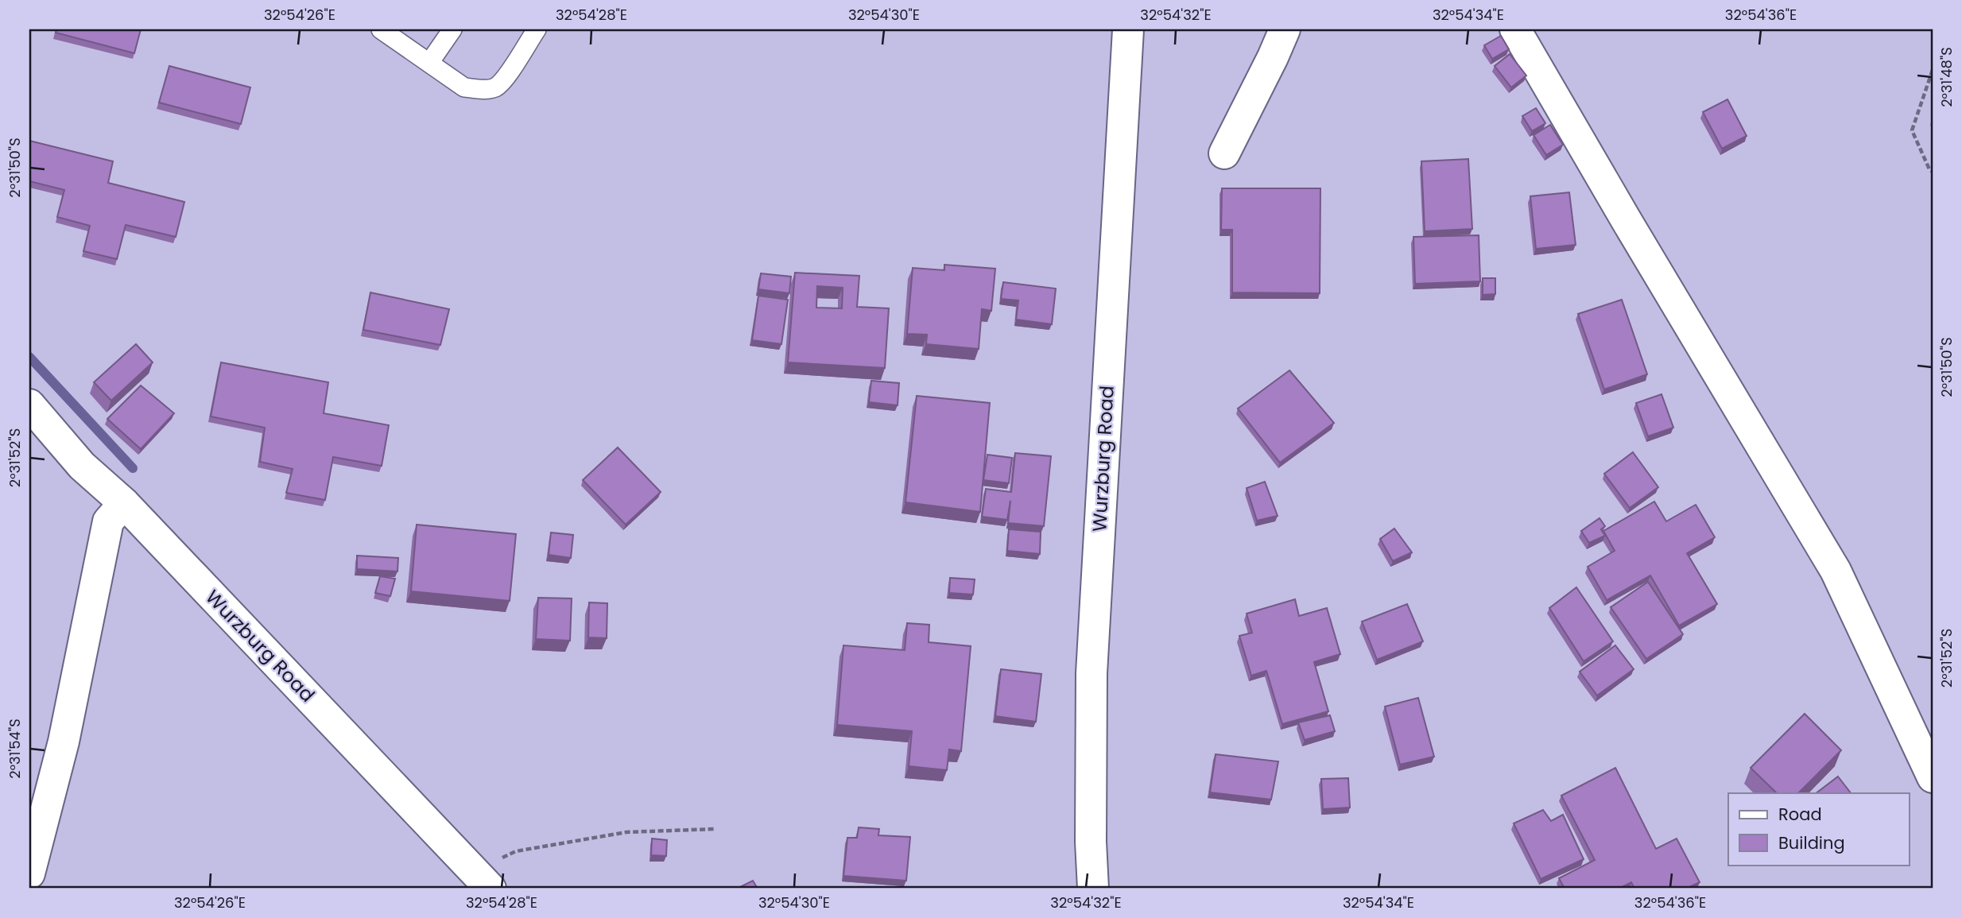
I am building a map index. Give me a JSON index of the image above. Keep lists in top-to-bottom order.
{
  "streets": {
    "street": ["Wurzburg Road"]
  },
  "legend": ["Road", "Building"],
  "coordinates": [
    "32°54'26\"E",
    "32°54'28\"E",
    "32°54'30\"E",
    "32°54'32\"E",
    "32°54'34\"E",
    "32°54'36\"E",
    "2°31'48\"S",
    "2°31'50\"S",
    "2°31'52\"S",
    "2°31'54\"S"
  ]
}
